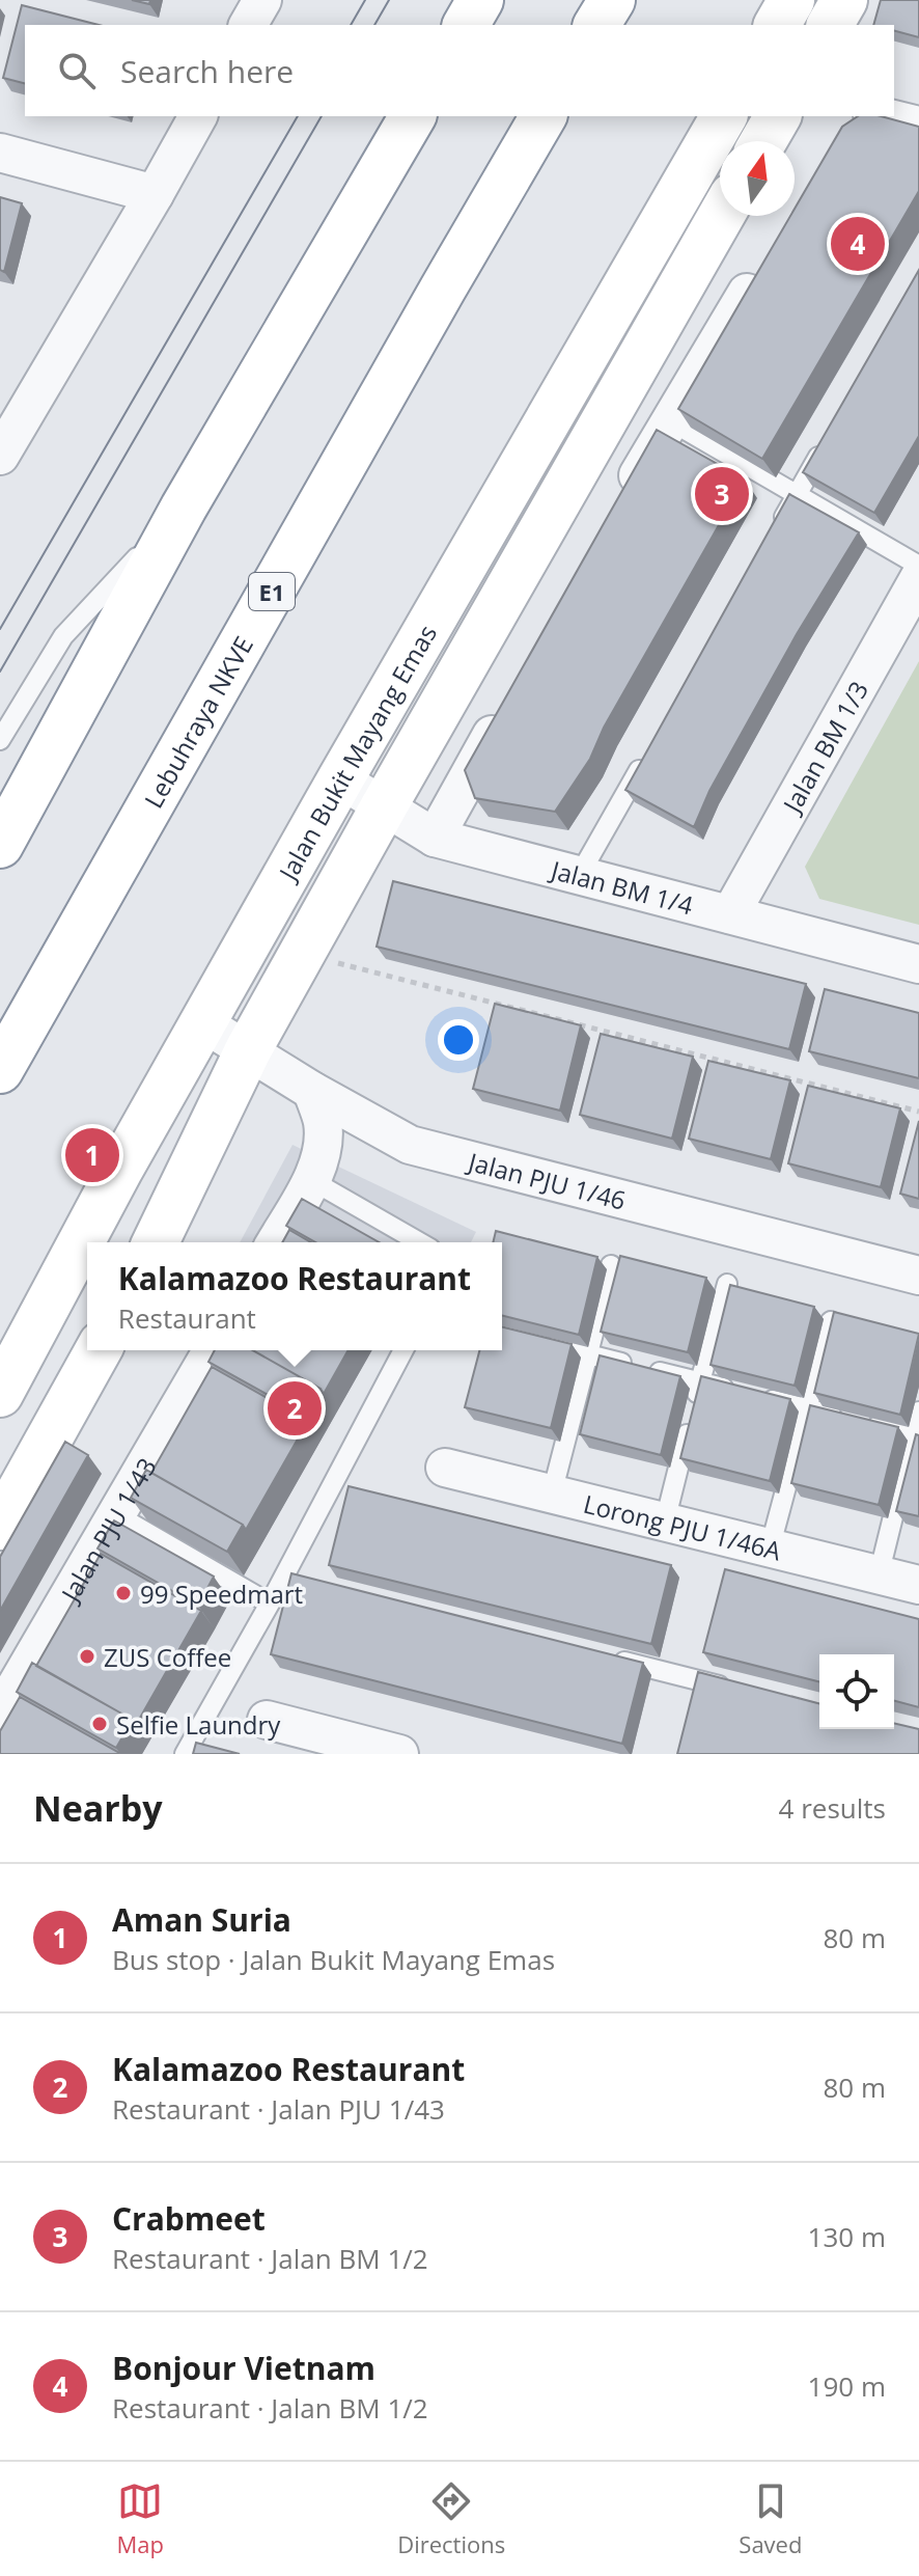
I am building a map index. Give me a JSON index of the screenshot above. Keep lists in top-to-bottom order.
{
  "streets": {
    "main road": ["E1", "Lebuhraya NKVE", "Jalan Bukit Mayang Emas"],
    "street": [
      "Jalan BM 1/3",
      "Jalan BM 1/4",
      "Jalan PJU 1/46",
      "Lorong PJU 1/46A",
      "Jalan PJU 1/43"
    ]
  },
  "crossings": [
    ["Jalan BM 1/3", "Jalan BM 1/4"],
    ["Jalan Bukit Mayang Emas", "Jalan BM 1/4"],
    ["Jalan Bukit Mayang Emas", "Jalan PJU 1/46"]
  ],
  "places": ["99 Speedmart", "ZUS Coffee", "Selfie Laundry"],
  "north": "top",
  "page": {
    "search": "Search here",
    "pins": [
      "4",
      "3",
      "1",
      "2"
    ],
    "popup": ["Kalamazoo Restaurant", "Restaurant"],
    "heading": ["Nearby", "4 results"],
    "list": [
      {
        "mark": "1",
        "name": "Aman Suria",
        "note": "Bus stop · Jalan Bukit Mayang Emas",
        "value": "80 m"
      },
      {
        "mark": "2",
        "name": "Kalamazoo Restaurant",
        "note": "Restaurant · Jalan PJU 1/43",
        "value": "80 m"
      },
      {
        "mark": "3",
        "name": "Crabmeet",
        "note": "Restaurant · Jalan BM 1/2",
        "value": "130 m"
      },
      {
        "mark": "4",
        "name": "Bonjour Vietnam",
        "note": "Restaurant · Jalan BM 1/2",
        "value": "190 m"
      }
    ],
    "nav": ["Map", "Directions", "Saved"]
  }
}
